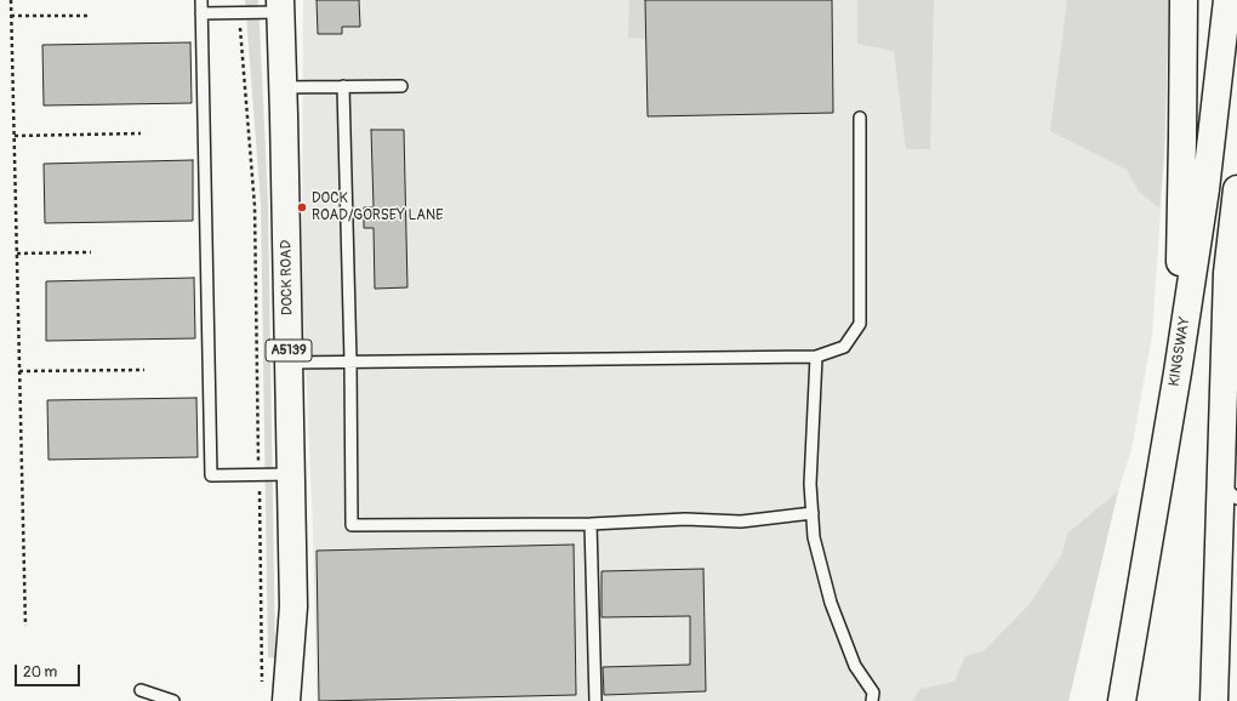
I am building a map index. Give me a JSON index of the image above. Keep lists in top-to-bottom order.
{
  "streets": {
    "highway": ["DOCK ROAD", "A5139", "KINGSWAY"]
  },
  "places": ["DOCK ROAD/GORSEY LANE"],
  "scale_bar": "20 m"
}
